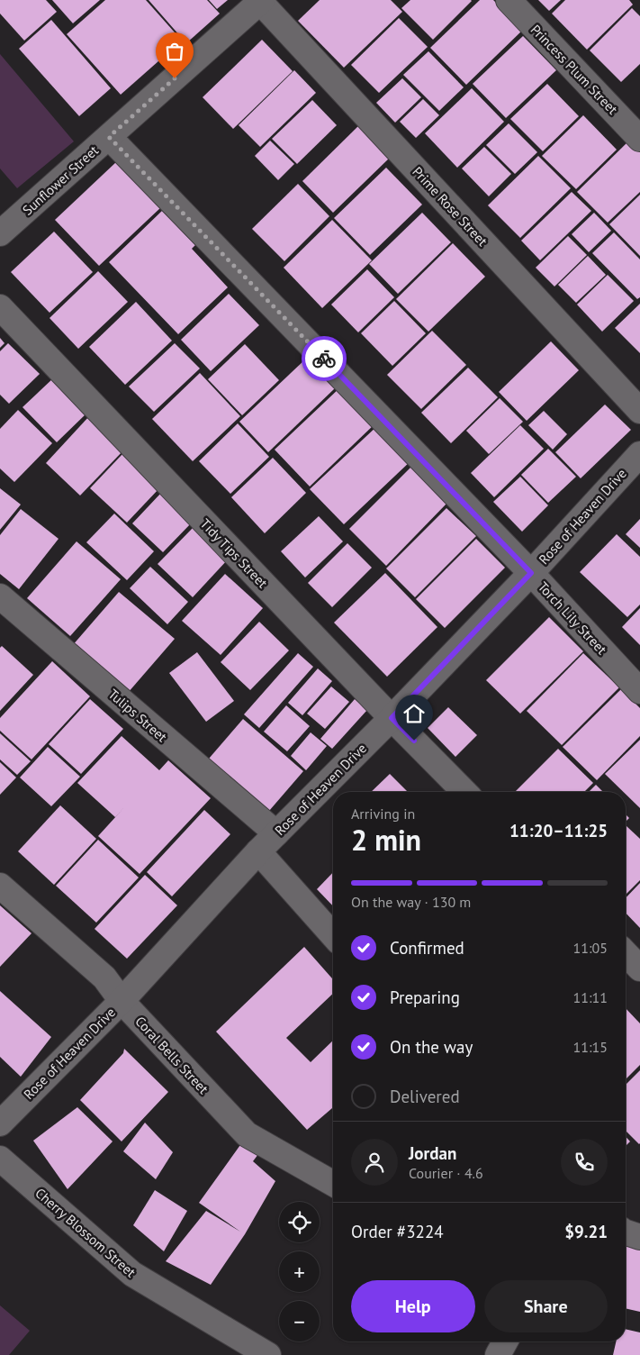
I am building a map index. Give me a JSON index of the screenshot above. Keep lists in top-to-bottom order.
{
  "streets": {
    "street": [
      "Princess Plum Street",
      "Sunflower Street",
      "Prime Rose Street",
      "Rose of Heaven Drive",
      "Tidy Tips Street",
      "Torch Lily Street",
      "Tulips Street",
      "Coral Bells Street",
      "Cherry Blossom Street"
    ]
  },
  "crossings": [
    ["Sunflower Street", "Prime Rose Street"],
    ["Sunflower Street", "Torch Lily Street"],
    ["Rose of Heaven Drive", "Tidy Tips Street"],
    ["Rose of Heaven Drive", "Torch Lily Street"],
    ["Rose of Heaven Drive", "Tulips Street"],
    ["Rose of Heaven Drive", "Coral Bells Street"]
  ],
  "page": {
    "heading": ["2 min", "Arriving in", "11:20–11:25"],
    "panel": [
      "Jordan",
      "Courier · 4.6",
      "Order #3224",
      "$9.21"
    ],
    "bar": "On the way · 130 m",
    "list": [
      ["Confirmed", "11:05"],
      ["Preparing", "11:11"],
      ["On the way", "11:15"],
      "Delivered"
    ],
    "map_buttons": ["+", "−"],
    "buttons": ["Help", "Share"]
  }
}
